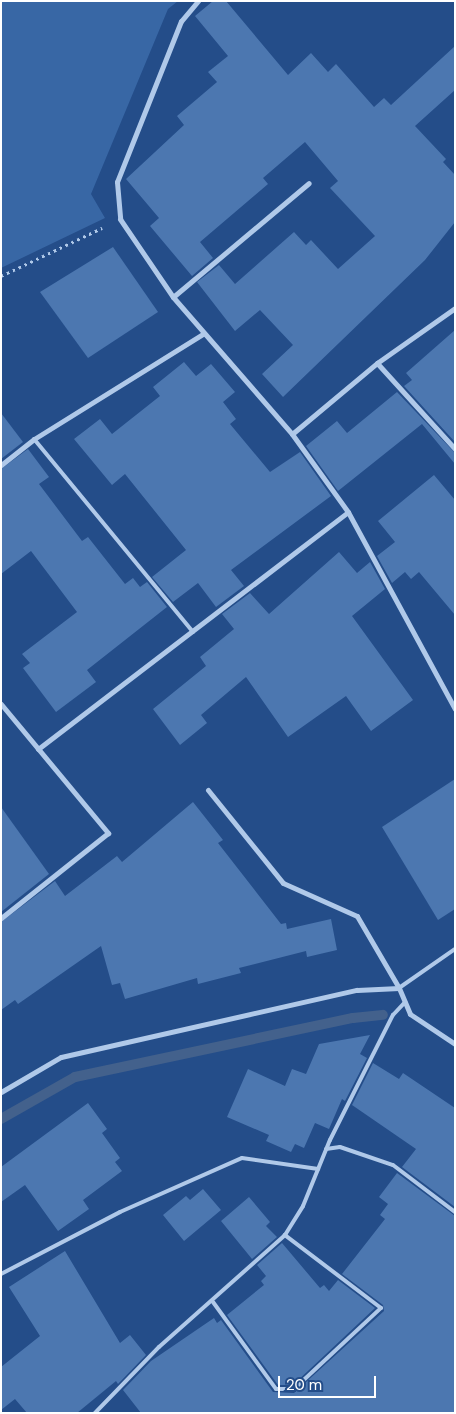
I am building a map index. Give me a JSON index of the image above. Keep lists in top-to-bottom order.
{
  "scale_bar": "20 m"
}
